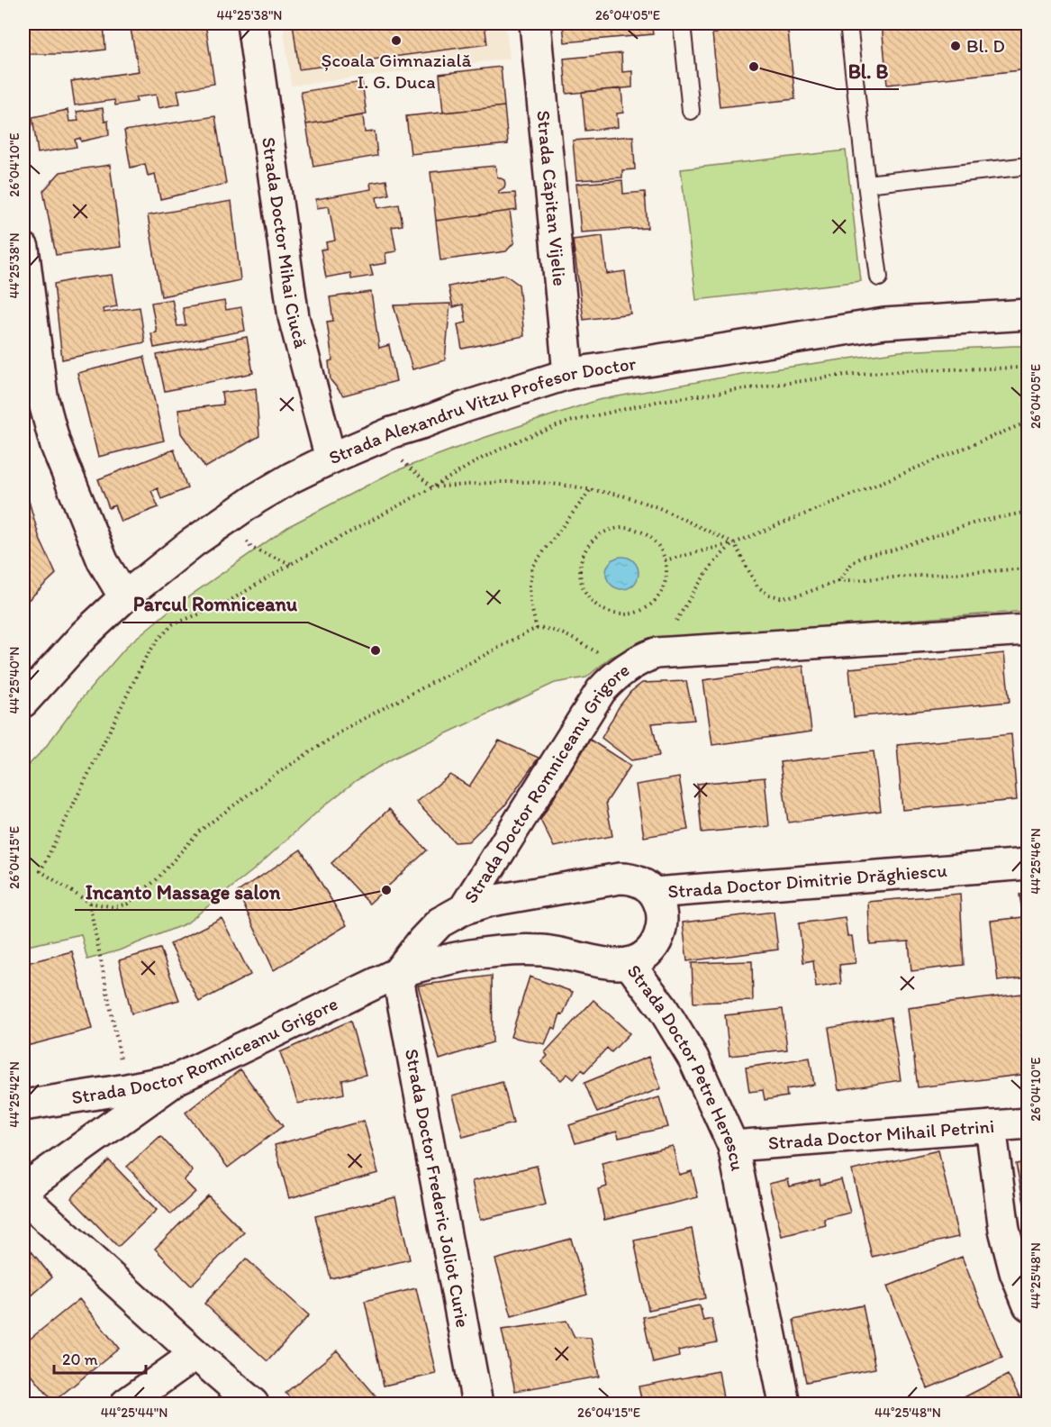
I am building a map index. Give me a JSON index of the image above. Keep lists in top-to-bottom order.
{
  "streets": {
    "street": [
      "Strada Căpitan Vijelie",
      "Strada Doctor Mihai Ciucă",
      "Strada Alexandru Vitzu Profesor Doctor",
      "Strada Doctor Romniceanu Grigore",
      "Strada Doctor Dimitrie Drăghiescu",
      "Strada Doctor Petre Herescu",
      "Strada Doctor Mihail Petrini",
      "Strada Doctor Frederic Joliot Curie"
    ]
  },
  "crossings": [
    ["Strada Căpitan Vijelie", "Strada Alexandru Vitzu Profesor Doctor"],
    ["Strada Doctor Mihai Ciucă", "Strada Alexandru Vitzu Profesor Doctor"],
    ["Strada Doctor Romniceanu Grigore", "Strada Doctor Dimitrie Drăghiescu"],
    ["Strada Doctor Romniceanu Grigore", "Strada Doctor Petre Herescu"],
    ["Strada Doctor Romniceanu Grigore", "Strada Doctor Frederic Joliot Curie"],
    ["Strada Doctor Petre Herescu", "Strada Doctor Mihail Petrini"],
    ["Strada Doctor Petre Herescu", "Strada Doctor Frederic Joliot Curie"]
  ],
  "places": [
    "Școala Gimnazială I. G. Duca",
    "Bl. D",
    "Bl. B",
    "Parcul Romniceanu",
    "Incanto Massage salon"
  ],
  "scale_bar": "20 m",
  "coordinates": [
    "44°25'38\"N",
    "26°04'05\"E",
    "26°04'10\"E",
    "44°25'40\"N",
    "26°04'15\"E",
    "44°25'46\"N",
    "44°25'42\"N",
    "44°25'48\"N",
    "44°25'44\"N"
  ]
}
